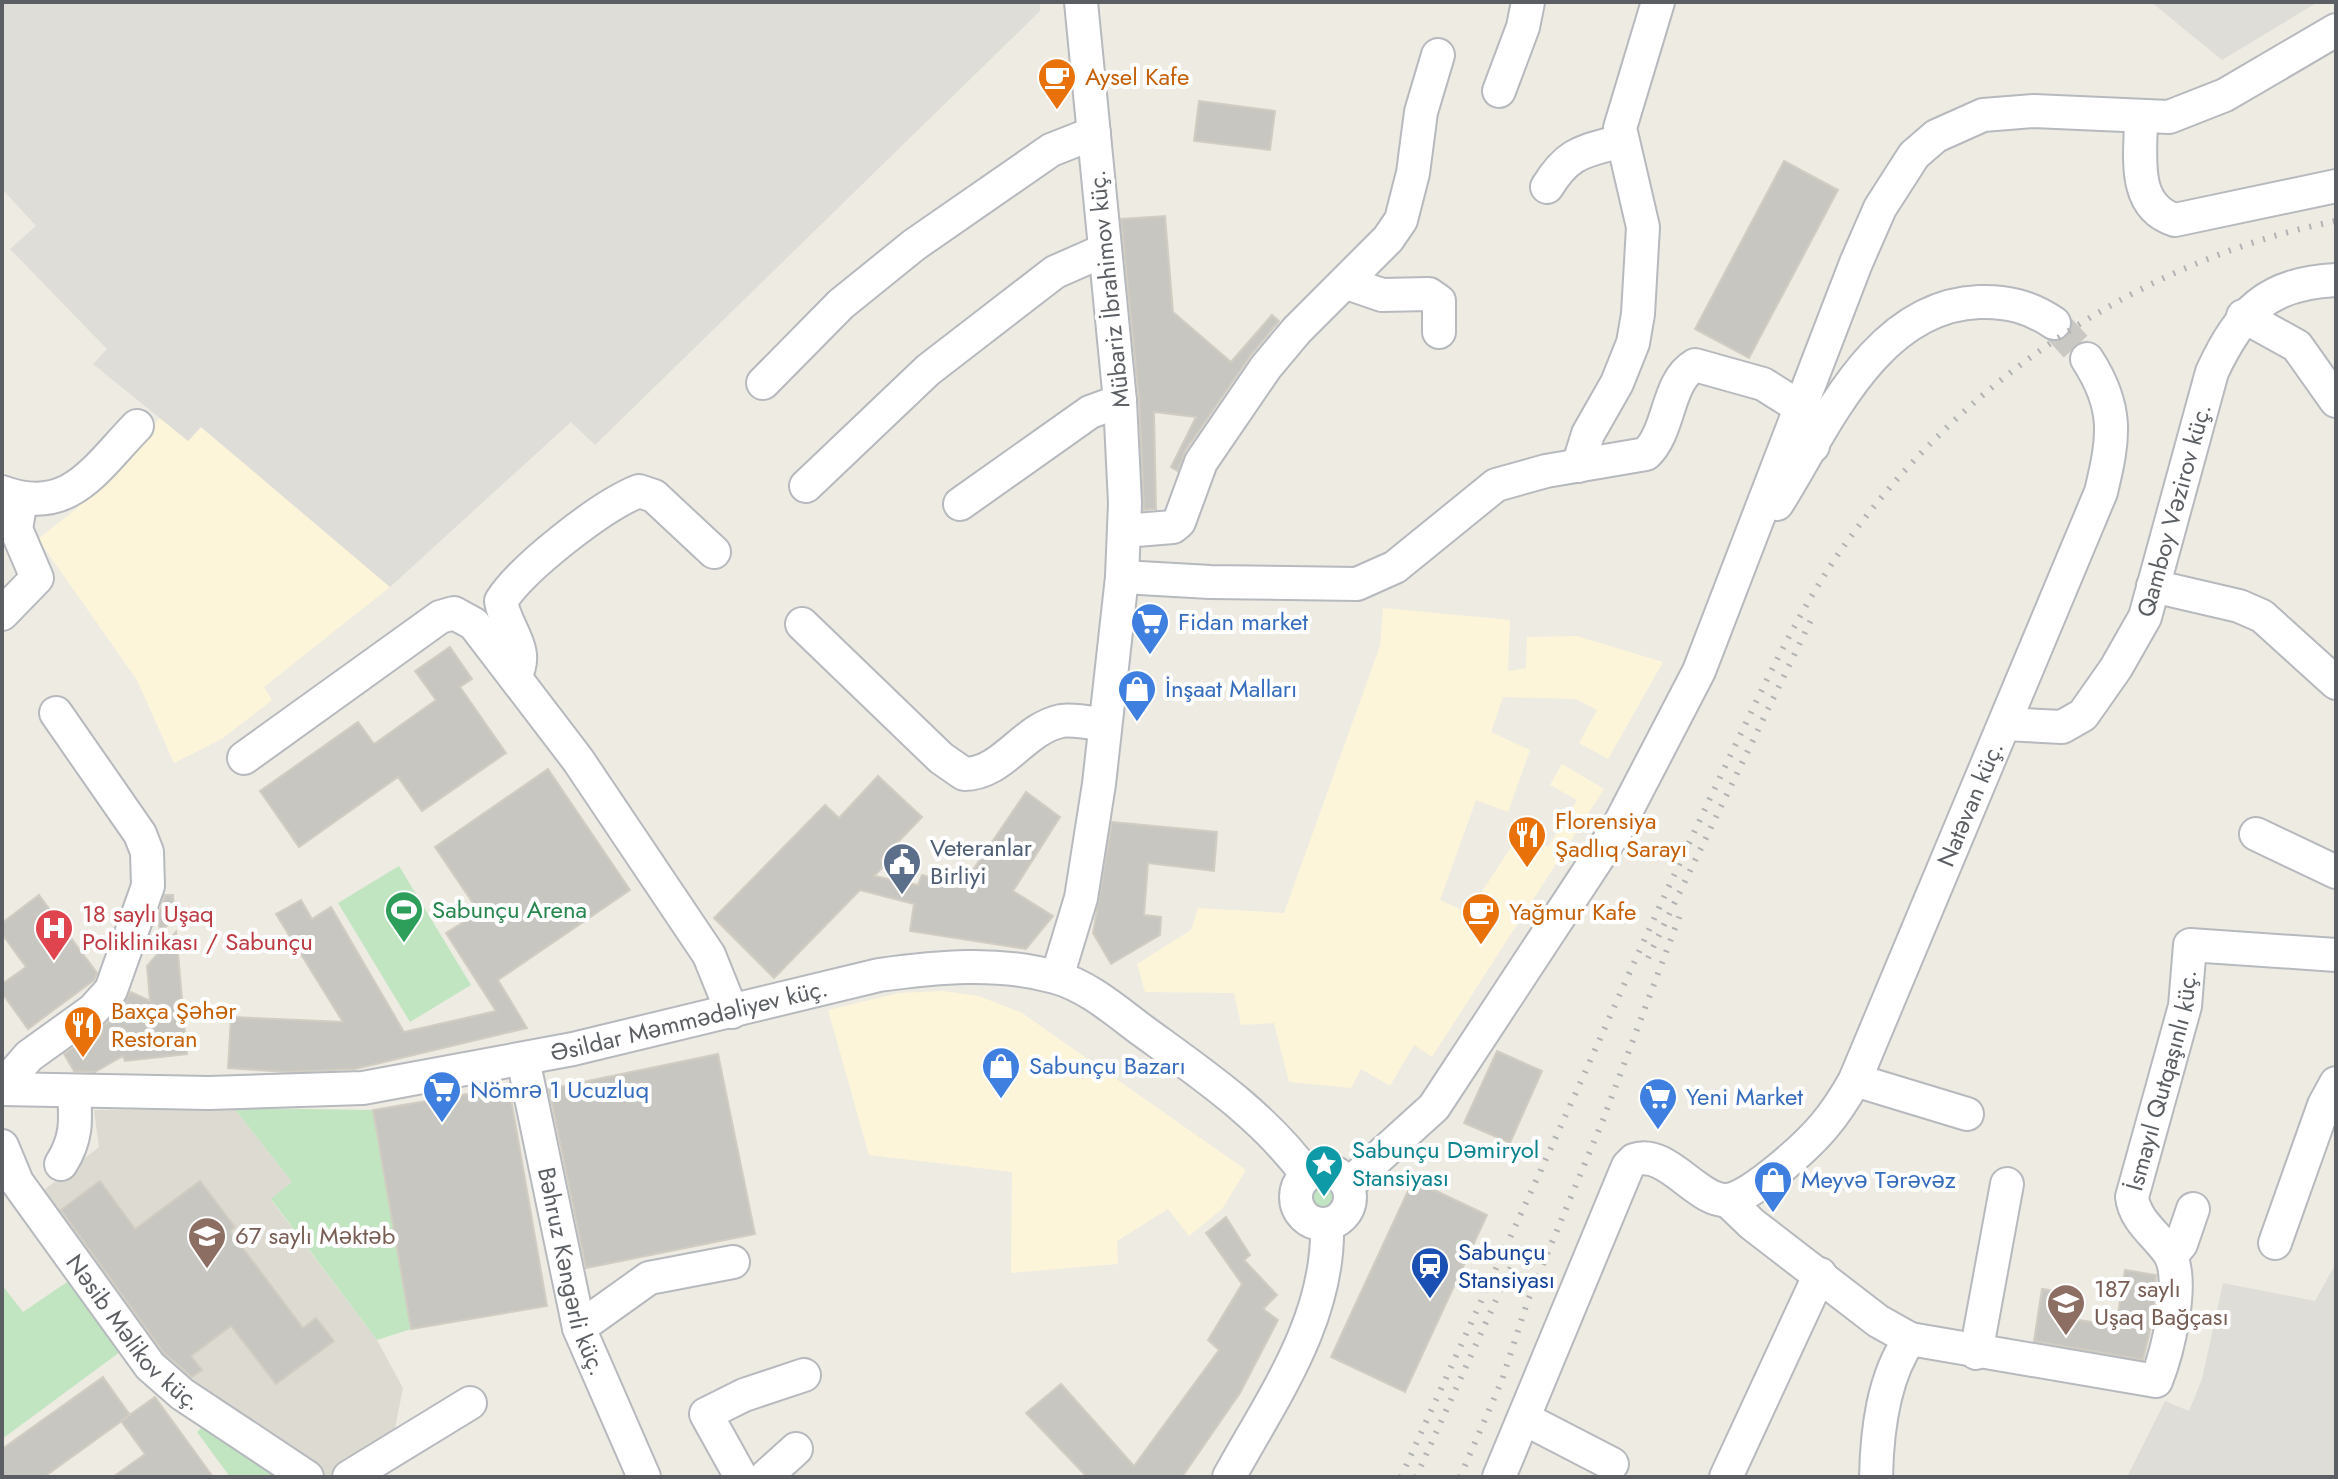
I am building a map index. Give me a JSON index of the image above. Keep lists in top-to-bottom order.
{
  "streets": {
    "street": [
      "Mübariz İbrahimov küç.",
      "Qamboy Vəzirov küç.",
      "Natəvan küç.",
      "Əsildar Məmmədəliyev küç.",
      "İsmayıl Qutqaşınlı küç.",
      "Bəhruz Kəngərli küç.",
      "Nəsib Məlikov küç."
    ]
  },
  "crossings": [
    ["Mübariz İbrahimov küç.", "Əsildar Məmmədəliyev küç."],
    ["Qamboy Vəzirov küç.", "Natəvan küç."],
    ["Əsildar Məmmədəliyev küç.", "Bəhruz Kəngərli küç."]
  ],
  "places": {
    "cafe": ["Aysel Kafe", "Yağmur Kafe"],
    "supermarket": ["Fidan market", "Nömrə 1 Ucuzluq", "Yeni Market"],
    "shop": ["İnşaat Malları", "Sabunçu Bazarı", "Meyvə Tərəvəz"],
    "restaurant": ["Florensiya Şadlıq Sarayı", "Baxça Şəhər Restoran"],
    "public building": ["Veteranlar Birliyi"],
    "sports": ["Sabunçu Arena"],
    "hospital": ["18 saylı Uşaq Poliklinikası / Sabunçu"],
    "place": ["Sabunçu Dəmiryol Stansiyası"],
    "school or university": ["67 saylı Məktəb", "187 saylı Uşaq Bağçası"],
    "station": ["Sabunçu Stansiyası"]
  }
}
